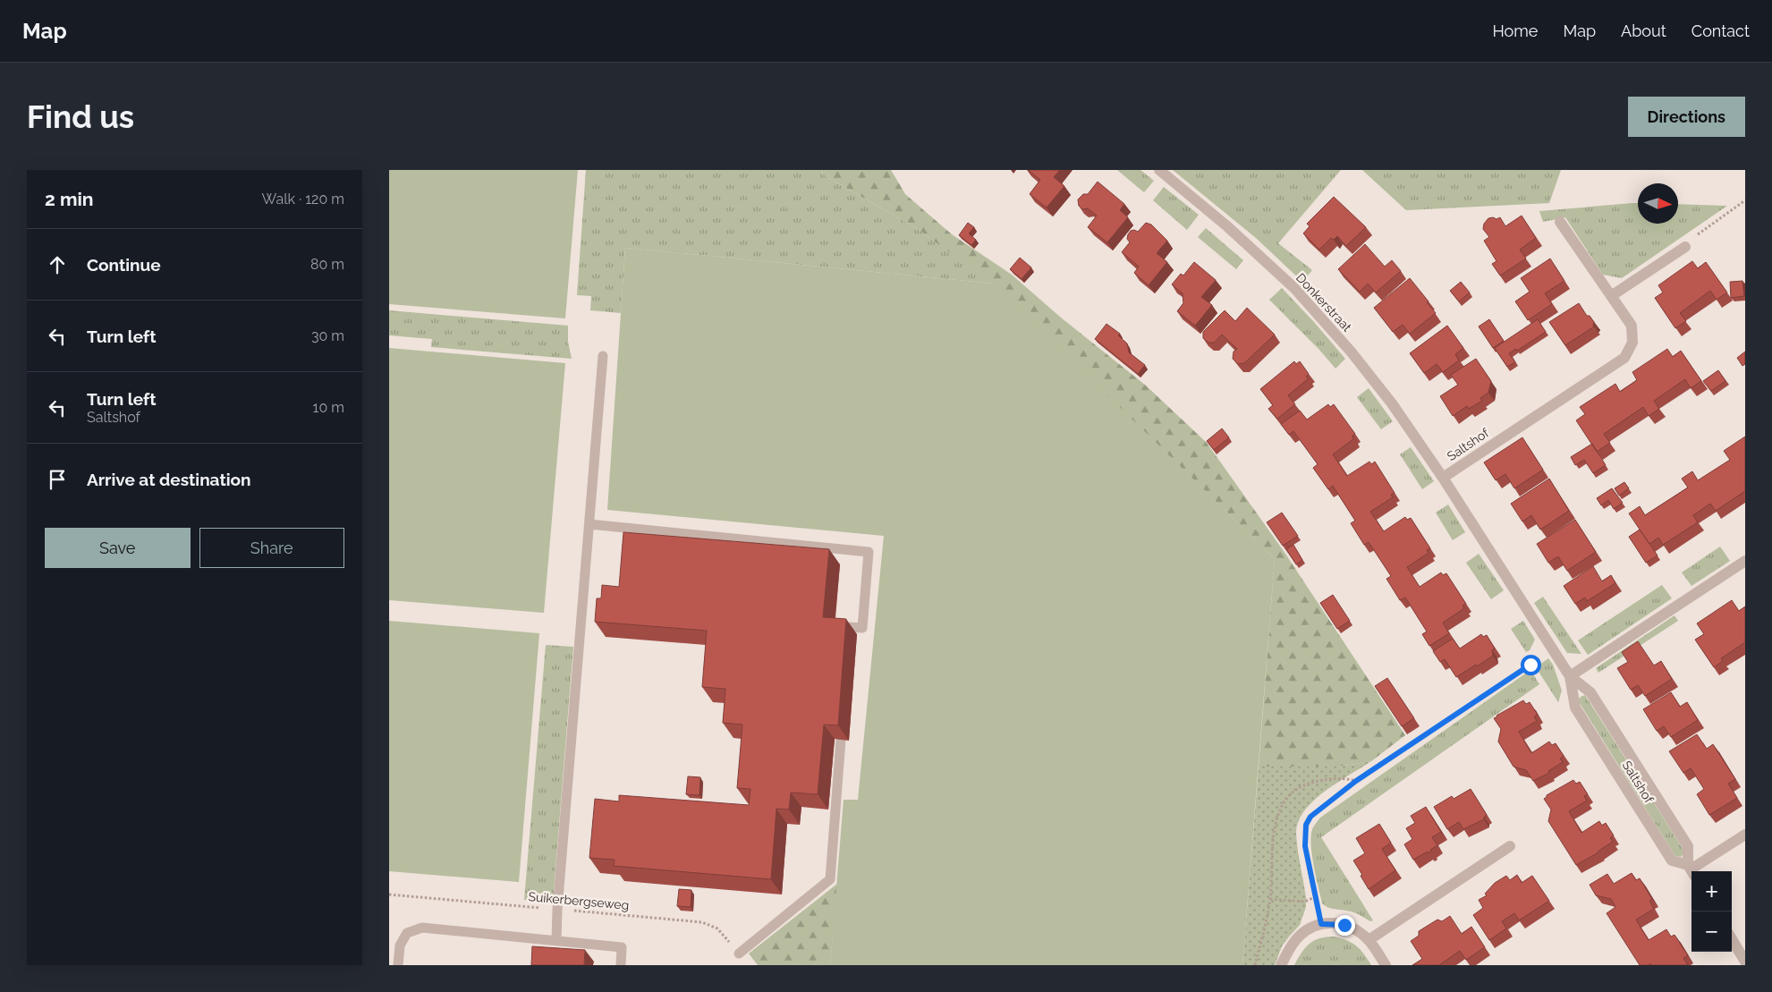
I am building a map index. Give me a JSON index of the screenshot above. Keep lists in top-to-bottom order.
{
  "streets": {
    "street": ["Donkerstraat", "Saltshof"],
    "path": ["Suikerbergseweg"]
  },
  "crossings": [
    ["Donkerstraat", "Saltshof"]
  ],
  "north": "right",
  "page": {
    "header": "Map",
    "nav": [
      "Home",
      "Map",
      "About",
      "Contact"
    ],
    "buttons": [
      "Directions",
      ["Save", "Share"]
    ],
    "title": "Find us",
    "heading": ["2 min", "Walk · 120 m"],
    "list": [
      ["Continue", "80 m"],
      ["Turn left", "30 m"],
      ["Turn left", "Saltshof", "10 m"],
      "Arrive at destination"
    ],
    "map_buttons": ["+", "−"]
  }
}
